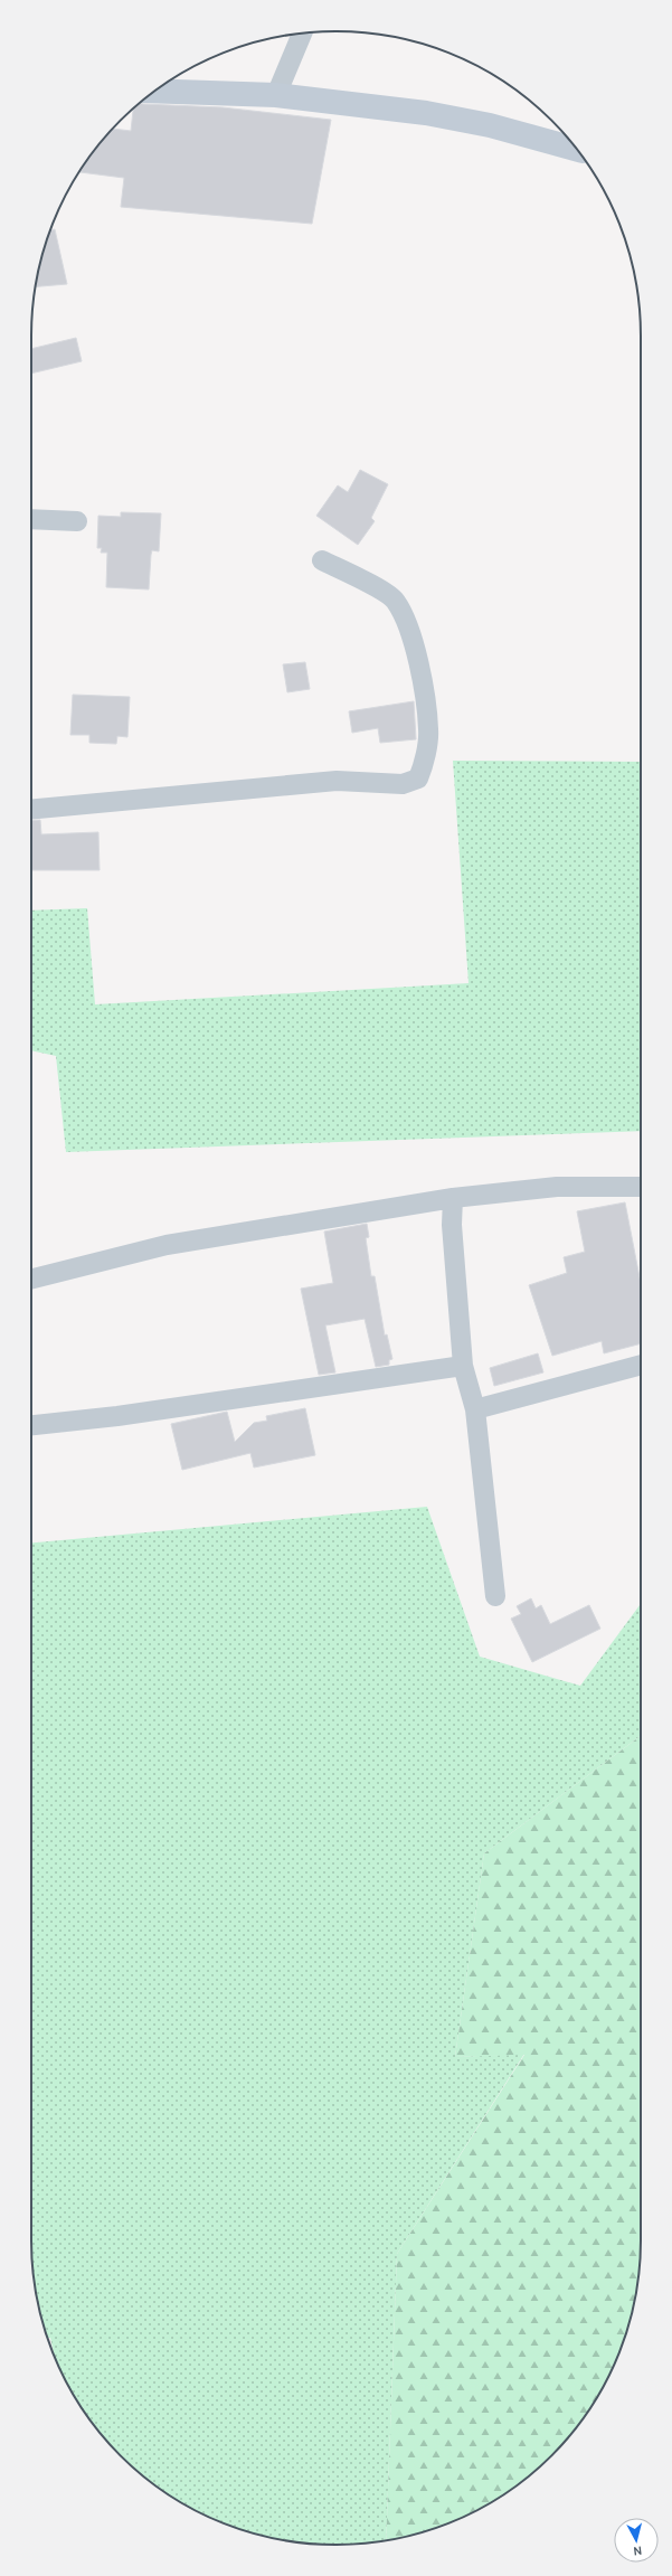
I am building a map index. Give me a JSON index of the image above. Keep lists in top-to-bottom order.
{
  "north": "bottom"
}
